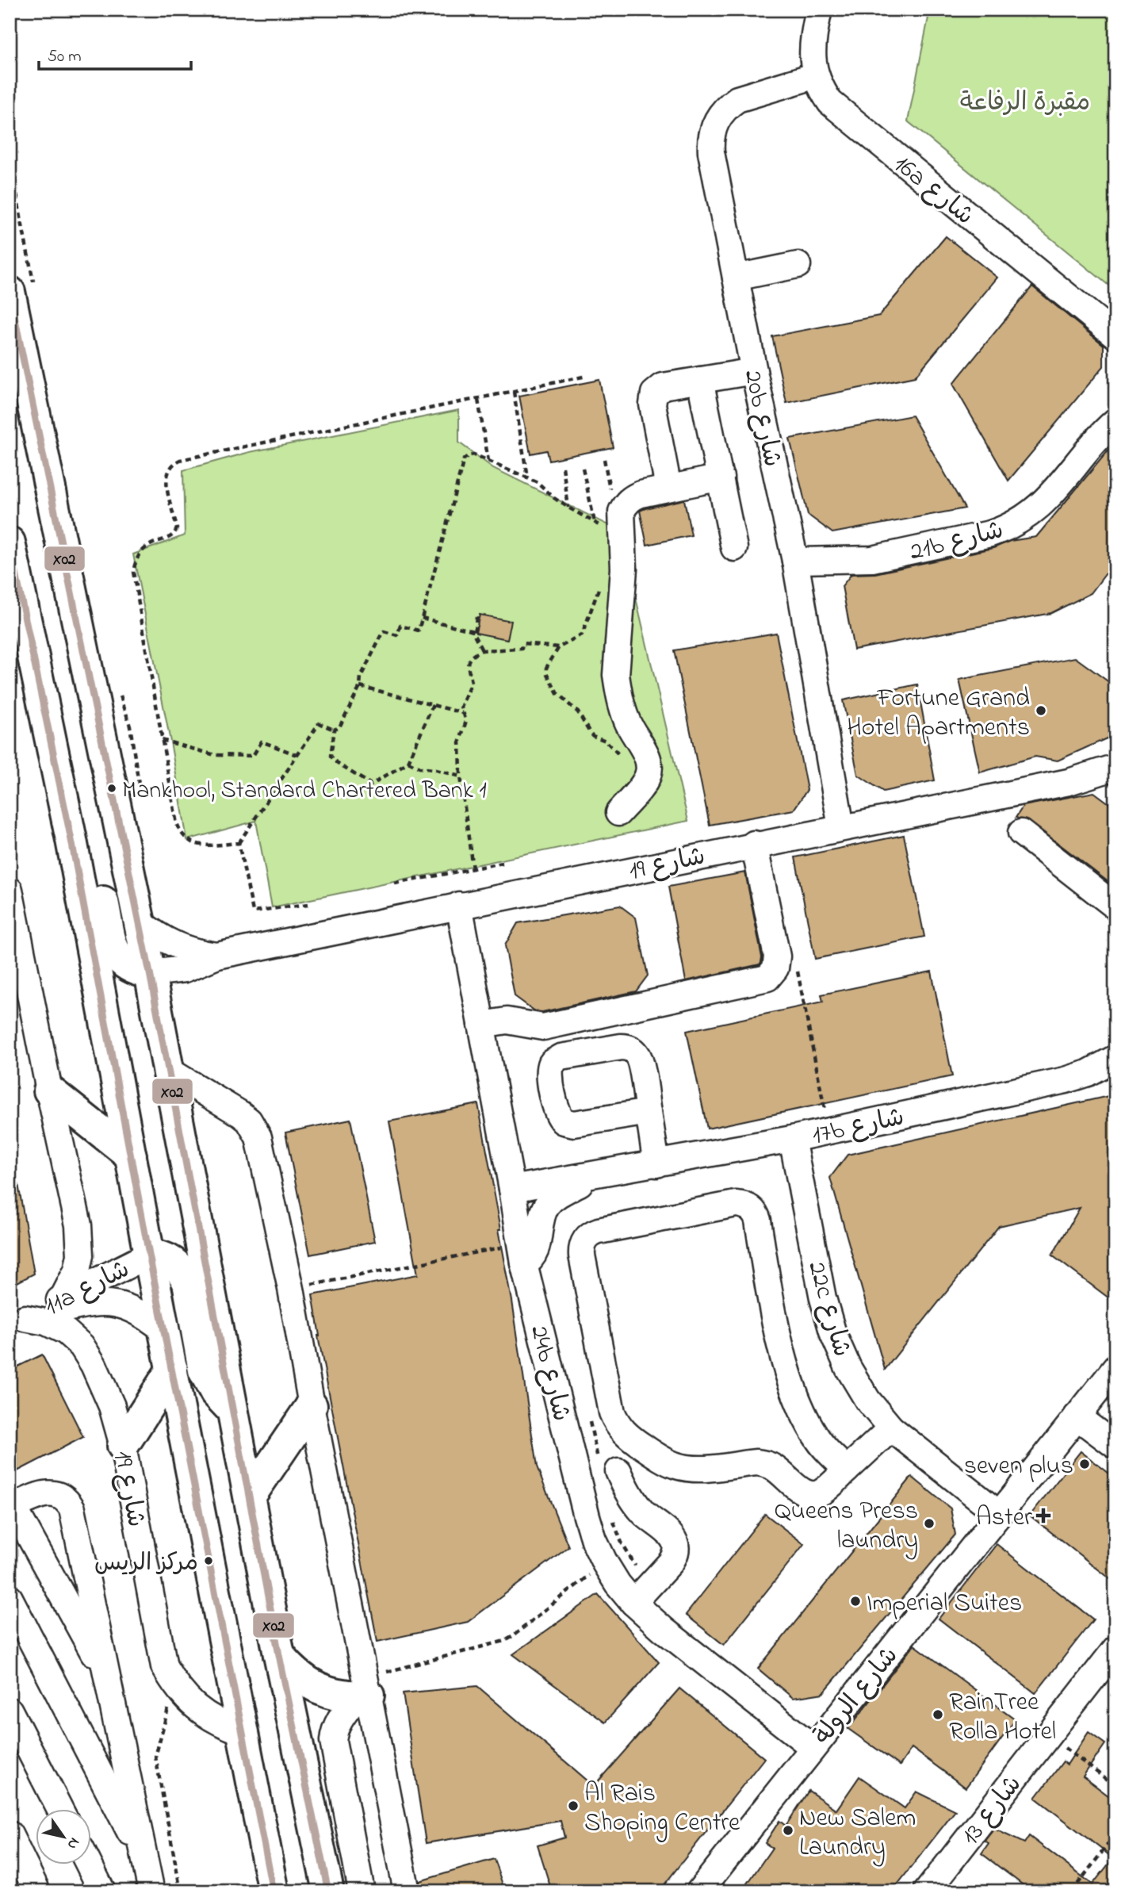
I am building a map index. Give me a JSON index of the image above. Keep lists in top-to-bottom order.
{
  "streets": {
    "street": [
      "16a شارع",
      "20b شارع",
      "21b شارع",
      "شارع 19",
      "17b شارع",
      "11a شارع",
      "22c شارع",
      "24b شارع",
      "شارع الرولة",
      "شارع 13"
    ]
  },
  "crossings": [
    ["16a شارع", "20b شارع"],
    ["20b شارع", "21b شارع"],
    ["20b شارع", "شارع 19"],
    ["شارع 19", "11a شارع"],
    ["شارع 19", "24b شارع"],
    ["17b شارع", "22c شارع"],
    ["17b شارع", "24b شارع"],
    ["22c شارع", "شارع الرولة"],
    ["24b شارع", "شارع الرولة"]
  ],
  "parks": ["مقبرة الرفاعة"],
  "places": {
    "other": [
      "Fortune Grand Hotel Apartments",
      "Mankhool, Standard Chartered Bank 1",
      "seven plus",
      "Queens Press laundry",
      "مركز الريس",
      "Imperial Suites",
      "RainTree Rolla Hotel",
      "Al Rais Shoping Centre",
      "New Salem Laundry"
    ],
    "health": ["Aster"]
  },
  "lines": ["transit line X02"],
  "scale_bar": "50 m",
  "north": "bottom right"
}
